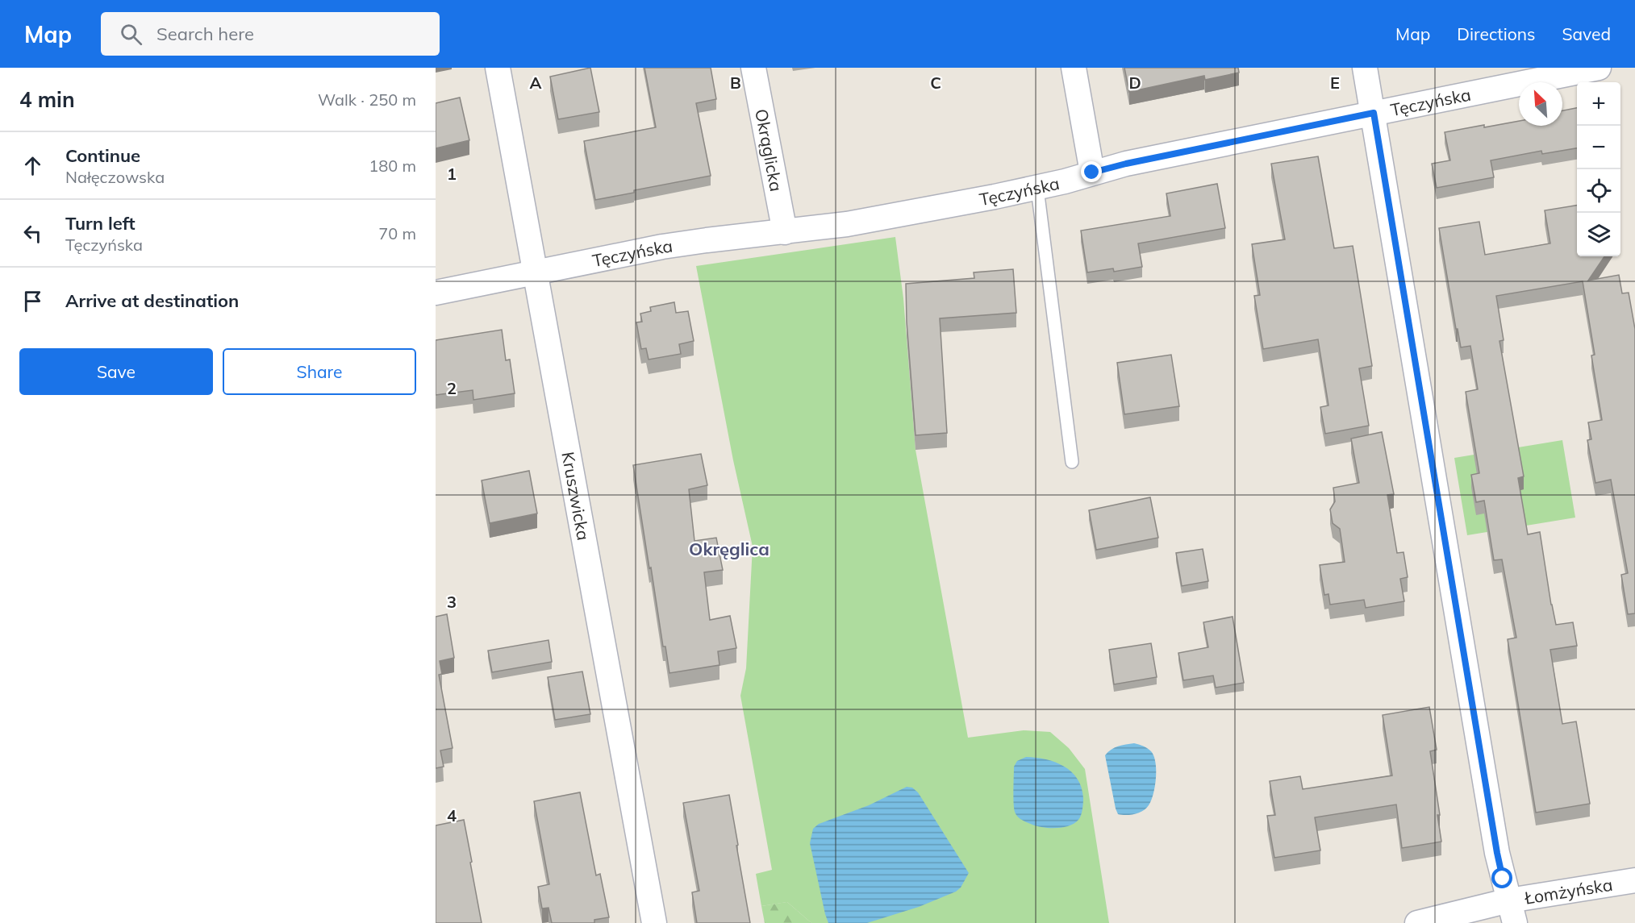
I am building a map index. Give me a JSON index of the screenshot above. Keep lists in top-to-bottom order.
{
  "streets": {
    "street": [
      "Tęczyńska",
      "Okrąglicka",
      "Kruszwicka",
      "Łomżyńska"
    ]
  },
  "crossings": [
    ["Tęczyńska", "Okrąglicka"],
    ["Tęczyńska", "Kruszwicka"]
  ],
  "districts": ["Okręglica"],
  "north": "top left",
  "page": {
    "header": "Map",
    "search": "Search here",
    "nav": ["Map", "Directions", "Saved"],
    "heading": ["4 min", "Walk · 250 m"],
    "map_buttons": ["+", "−"],
    "list": [
      ["Continue", "Nałęczowska", "180 m"],
      ["Turn left", "Tęczyńska", "70 m"],
      "Arrive at destination"
    ],
    "buttons": ["Save", "Share"]
  },
  "grid": {
    "columns": [
      "A",
      "B",
      "C",
      "D",
      "E"
    ],
    "rows": [
      "1",
      "2",
      "3",
      "4"
    ]
  }
}
